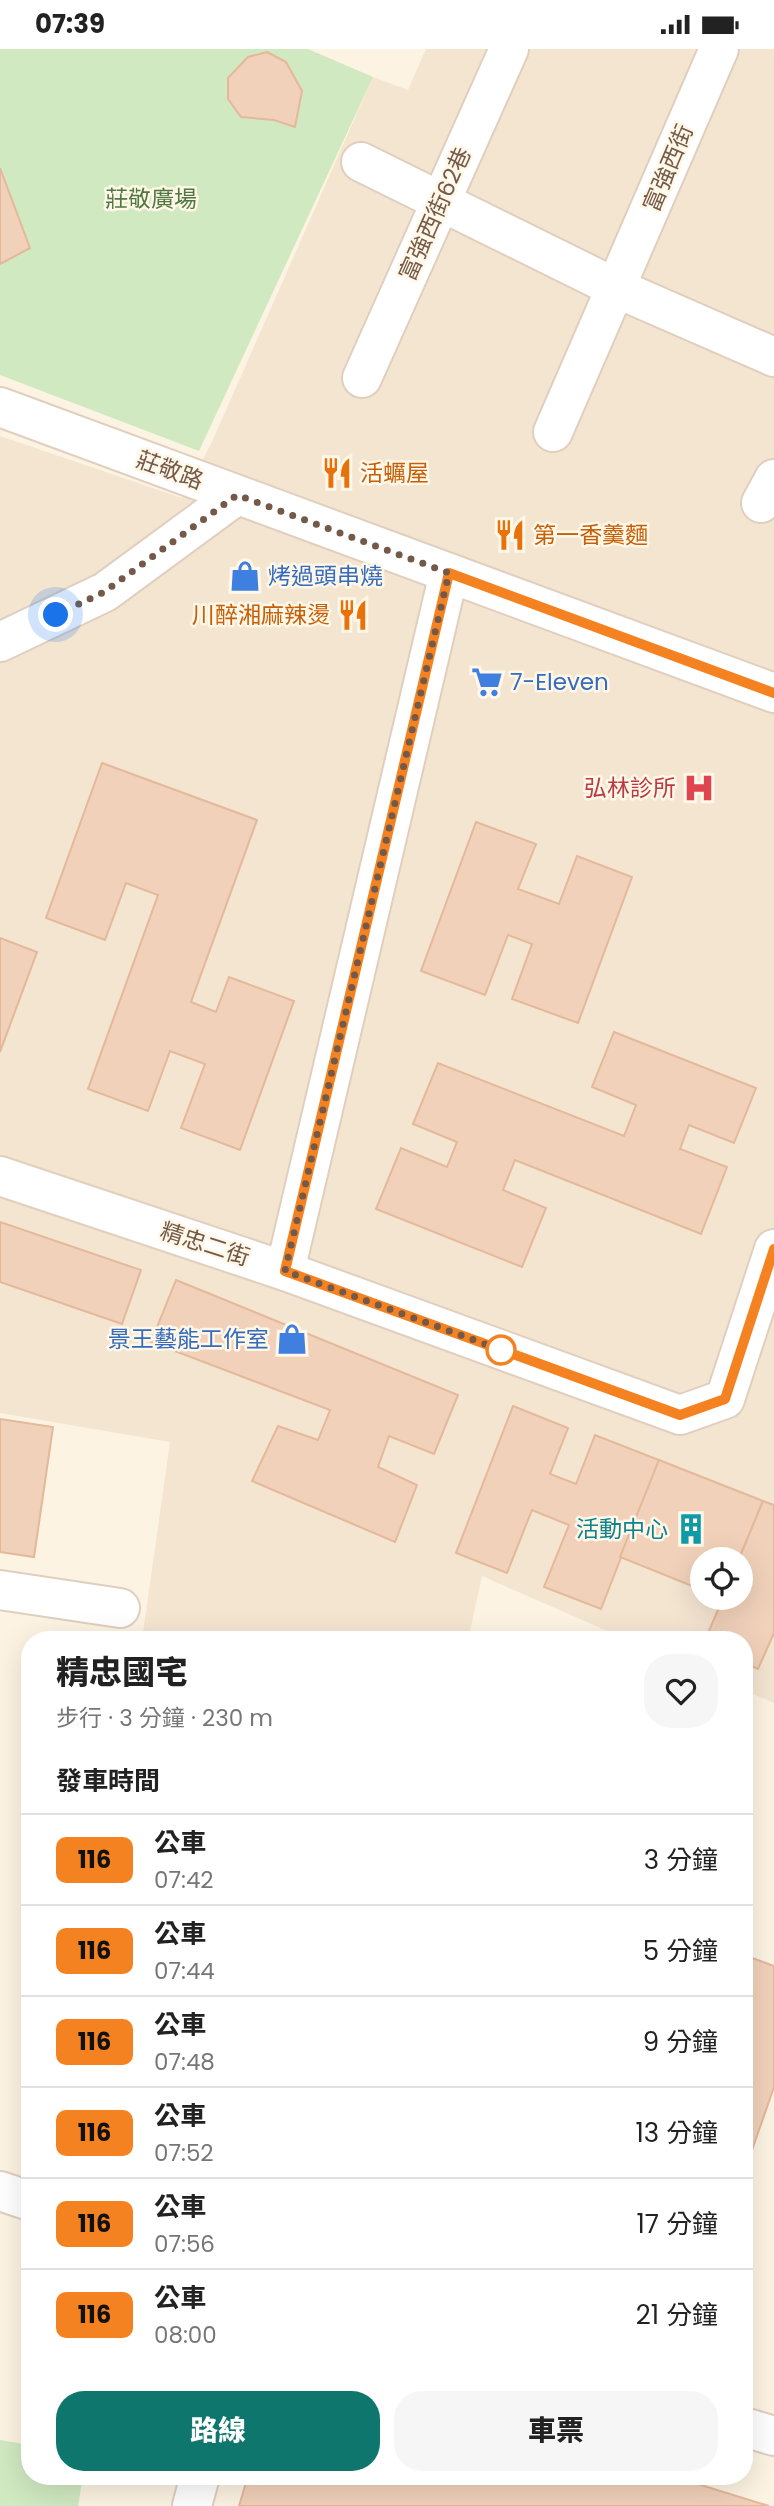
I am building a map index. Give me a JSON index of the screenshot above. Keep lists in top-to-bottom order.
{
  "streets": {
    "street": [
      "富強西街",
      "富強西街62巷",
      "莊敬路",
      "精忠二街"
    ]
  },
  "parks": ["莊敬廣場"],
  "places": {
    "restaurant": ["活蠣屋", "第一香羹麵", "川醉湘麻辣燙"],
    "shop": ["烤過頭串燒", "景王藝能工作室"],
    "supermarket": ["7-Eleven"],
    "hospital": ["弘林診所"],
    "building": ["活動中心"]
  },
  "lines": ["bus line 116"],
  "page": {
    "status": "07:39",
    "heading": [
      ["精忠國宅", "步行 · 3 分鐘 · 230 m"],
      "發車時間"
    ],
    "list": [
      {
        "mark": "116",
        "name": "公車",
        "note": "07:42",
        "value": "3 分鐘"
      },
      {
        "mark": "116",
        "name": "公車",
        "note": "07:44",
        "value": "5 分鐘"
      },
      {
        "mark": "116",
        "name": "公車",
        "note": "07:48",
        "value": "9 分鐘"
      },
      {
        "mark": "116",
        "name": "公車",
        "note": "07:52",
        "value": "13 分鐘"
      },
      {
        "mark": "116",
        "name": "公車",
        "note": "07:56",
        "value": "17 分鐘"
      },
      {
        "mark": "116",
        "name": "公車",
        "note": "08:00",
        "value": "21 分鐘"
      }
    ],
    "buttons": ["路線", "車票"]
  }
}
